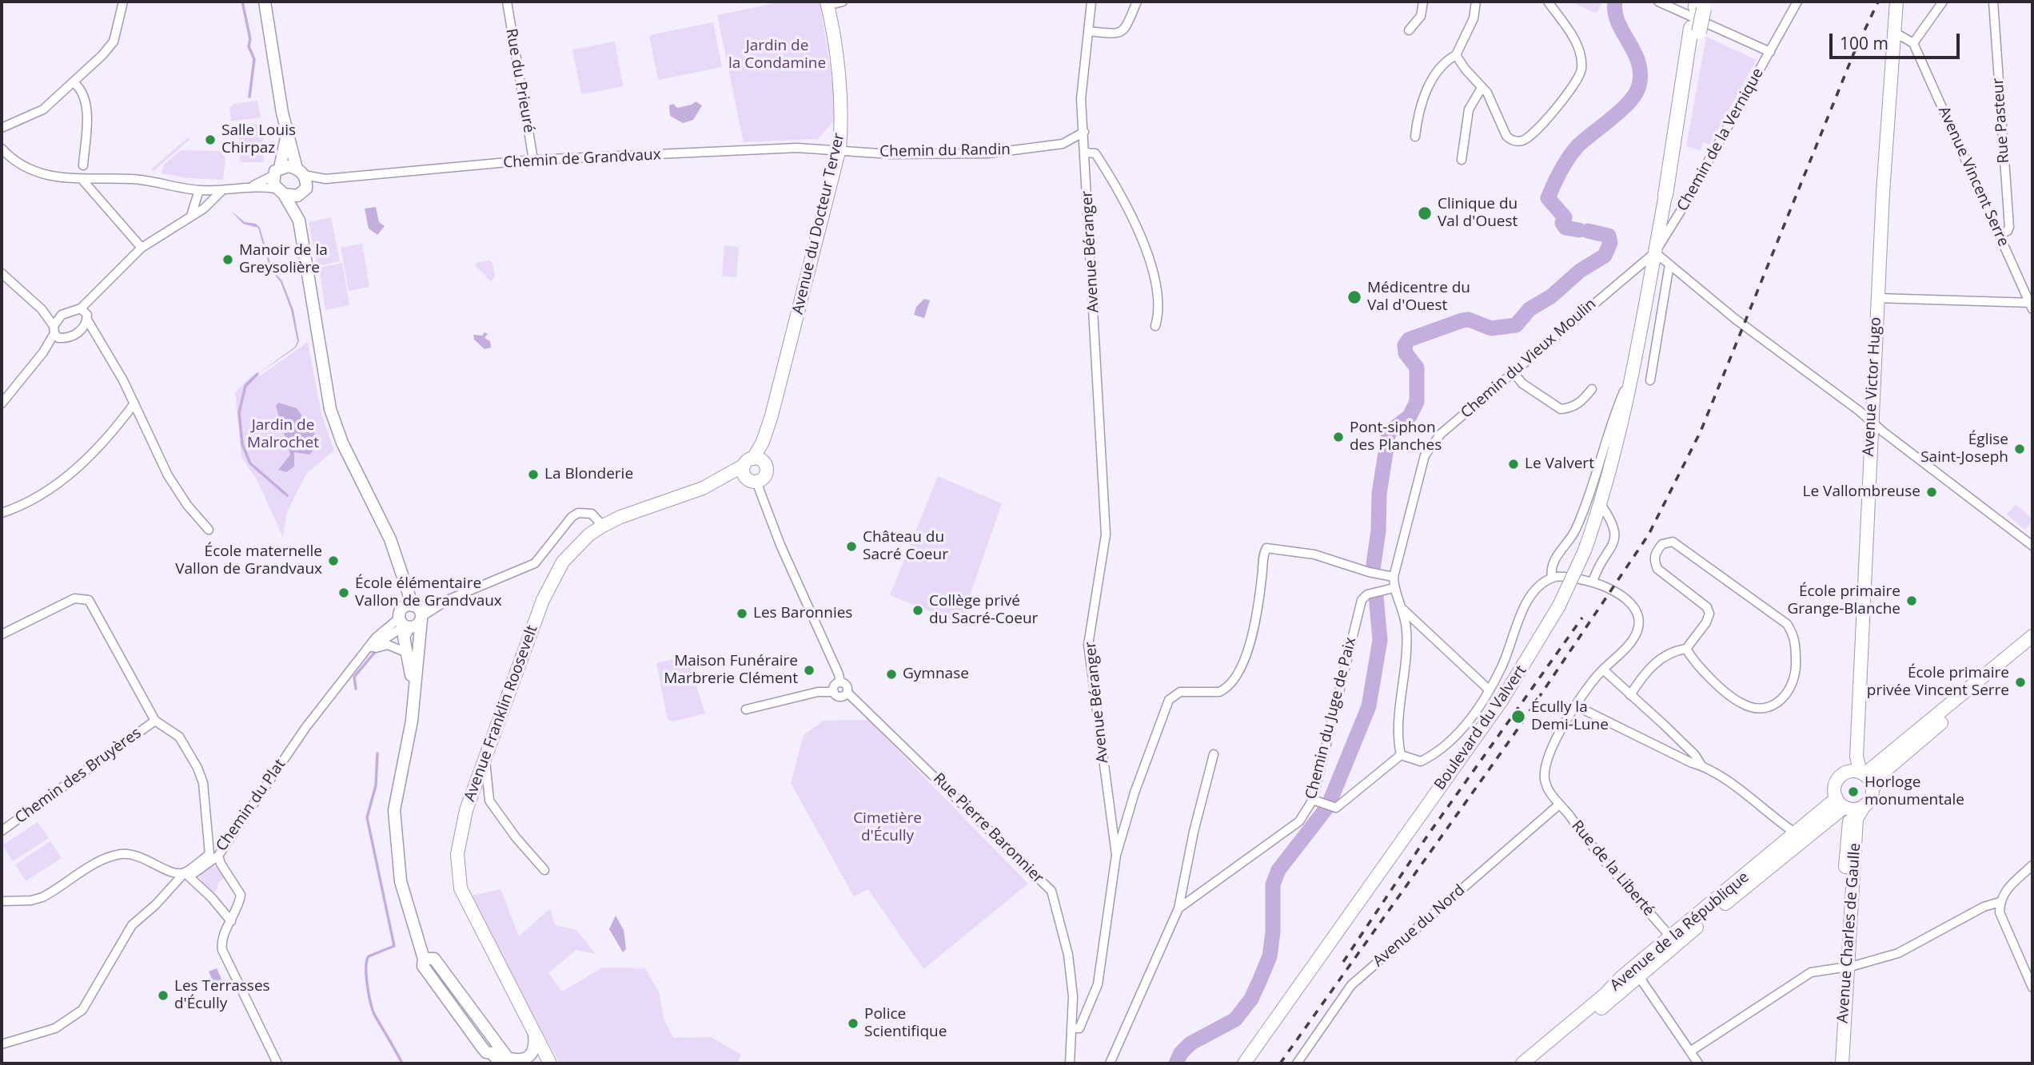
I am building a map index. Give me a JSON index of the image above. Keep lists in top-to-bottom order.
{
  "streets": {
    "main road": [
      "Avenue du Docteur Terver",
      "Avenue Victor Hugo",
      "Avenue Franklin Roosevelt",
      "Boulevard du Valvert",
      "Avenue de la République",
      "Avenue Charles de Gaulle"
    ],
    "street": [
      "Rue du Prieuré",
      "Rue Pasteur",
      "Chemin de la Vernique",
      "Chemin du Randin",
      "Chemin de Grandvaux",
      "Avenue Vincent Serre",
      "Avenue Béranger",
      "Chemin du Vieux Moulin",
      "Chemin du Juge de Paix",
      "Chemin des Bruyères",
      "Chemin du Plat",
      "Rue Pierre Baronnier",
      "Rue de la Liberté",
      "Avenue du Nord"
    ]
  },
  "crossings": [
    ["Rue du Prieuré", "Chemin de Grandvaux"],
    ["Rue Pasteur", "Avenue Vincent Serre"],
    ["Chemin de la Vernique", "Chemin du Vieux Moulin"],
    ["Chemin de la Vernique", "Boulevard du Valvert"],
    ["Chemin du Randin", "Chemin de Grandvaux"],
    ["Chemin du Randin", "Avenue du Docteur Terver"],
    ["Chemin du Randin", "Avenue Béranger"],
    ["Chemin de Grandvaux", "Avenue du Docteur Terver"],
    ["Avenue du Docteur Terver", "Avenue Franklin Roosevelt"],
    ["Avenue Béranger", "Rue Pierre Baronnier"],
    ["Chemin du Vieux Moulin", "Chemin du Juge de Paix"],
    ["Chemin du Vieux Moulin", "Boulevard du Valvert"],
    ["Avenue Victor Hugo", "Avenue de la République"],
    ["Avenue Victor Hugo", "Avenue Charles de Gaulle"],
    ["Chemin des Bruyères", "Chemin du Plat"],
    ["Rue de la Liberté", "Avenue du Nord"],
    ["Rue de la Liberté", "Avenue de la République"],
    ["Avenue de la République", "Avenue Charles de Gaulle"]
  ],
  "parks": ["Jardin de la Condamine", "Jardin de Malrochet", "Cimetière d'Écully"],
  "places": [
    "Salle Louis Chirpaz",
    "Clinique du Val d'Ouest",
    "Manoir de la Greysolière",
    "Médicentre du Val d'Ouest",
    "Pont-siphon des Planches",
    "Église Saint-Joseph",
    "Le Valvert",
    "La Blonderie",
    "Le Vallombreuse",
    "Château du Sacré Coeur",
    "École maternelle Vallon de Grandvaux",
    "École élémentaire Vallon de Grandvaux",
    "École primaire Grange-Blanche",
    "Collège privé du Sacré-Coeur",
    "Les Baronnies",
    "Maison Funéraire Marbrerie Clément",
    "Gymnase",
    "École primaire privée Vincent Serre",
    "Écully la Demi-Lune",
    "Horloge monumentale",
    "Les Terrasses d'Écully",
    "Police Scientifique"
  ],
  "scale_bar": "100 m"
}
